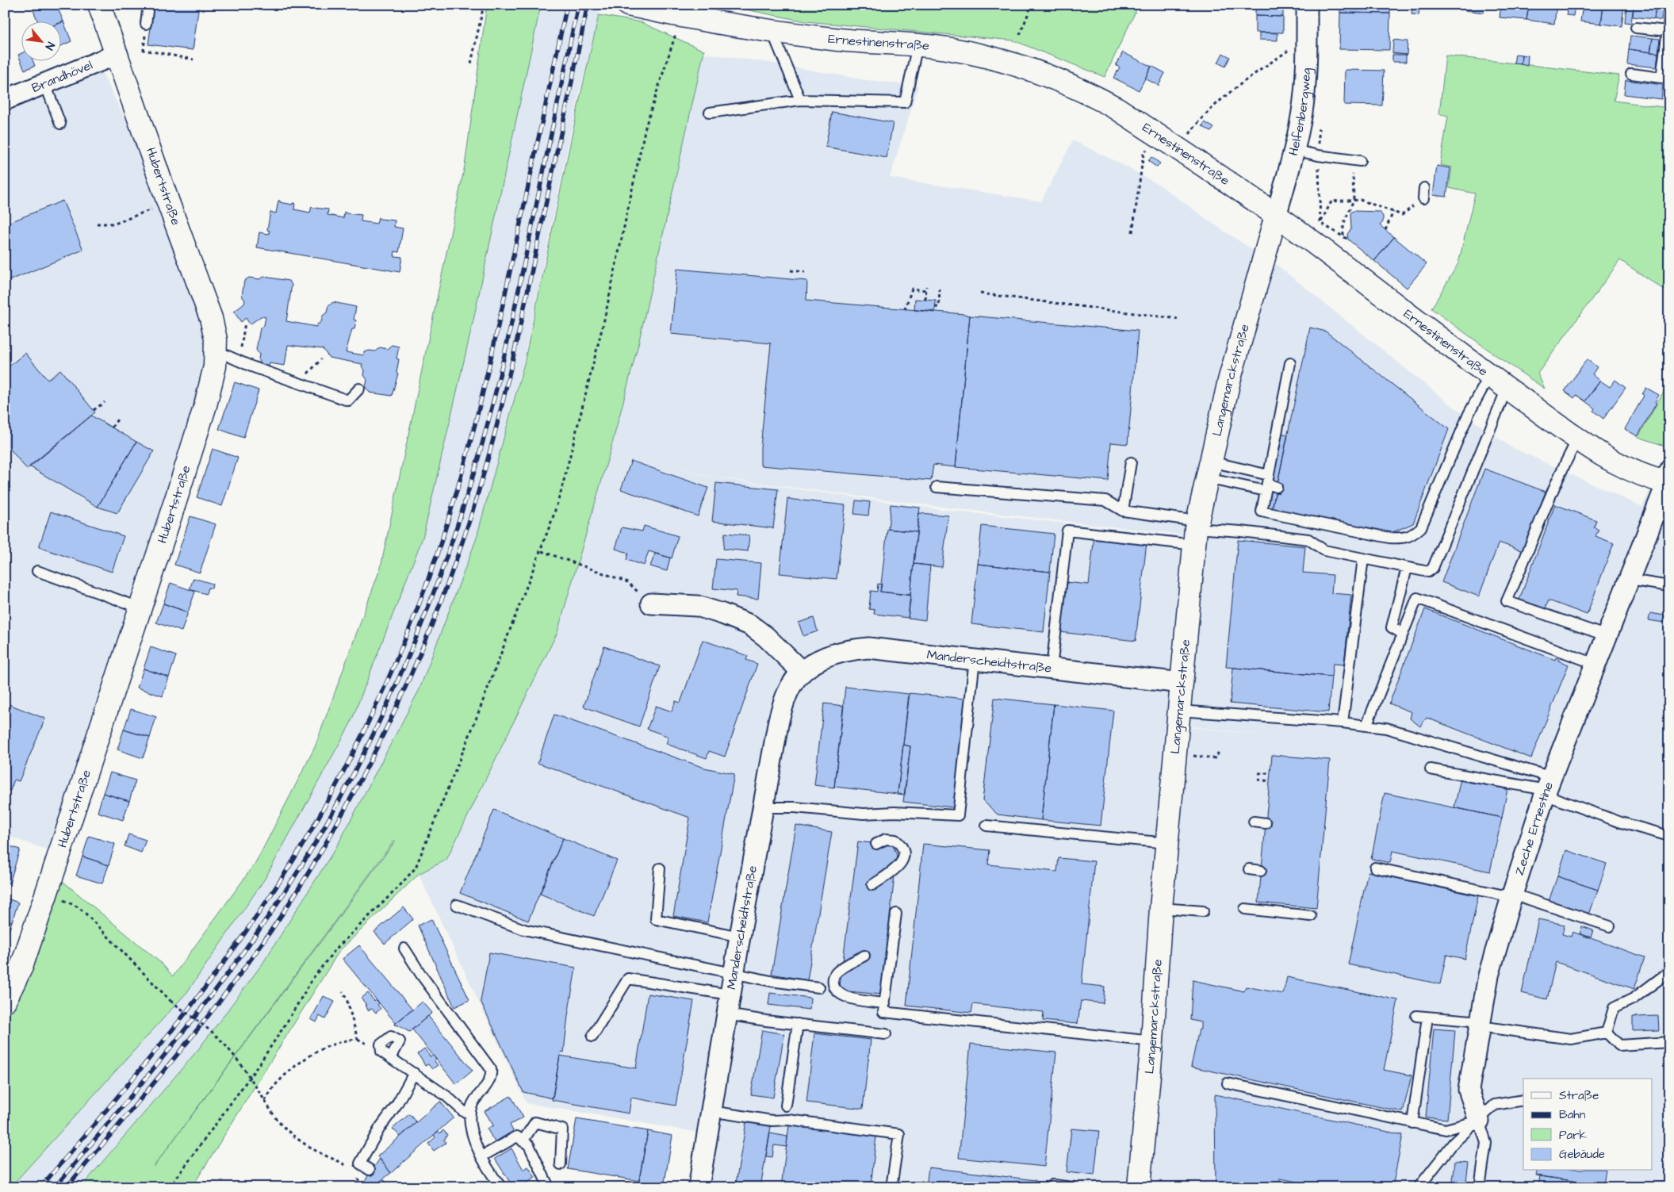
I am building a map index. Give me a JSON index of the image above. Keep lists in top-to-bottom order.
{
  "streets": {
    "street": [
      "Ernestinenstraße",
      "Brandhövel",
      "Helfenbergweg",
      "Hubertstraße",
      "Langemarckstraße",
      "Manderscheidtstraße",
      "Zeche Ernestine"
    ]
  },
  "crossings": [
    ["Ernestinenstraße", "Helfenbergweg"],
    ["Ernestinenstraße", "Langemarckstraße"],
    ["Ernestinenstraße", "Zeche Ernestine"],
    ["Brandhövel", "Hubertstraße"],
    ["Helfenbergweg", "Langemarckstraße"],
    ["Langemarckstraße", "Manderscheidtstraße"]
  ],
  "legend": [
    "Straße",
    "Bahn",
    "Park",
    "Gebäude"
  ],
  "north": "bottom right"
}
